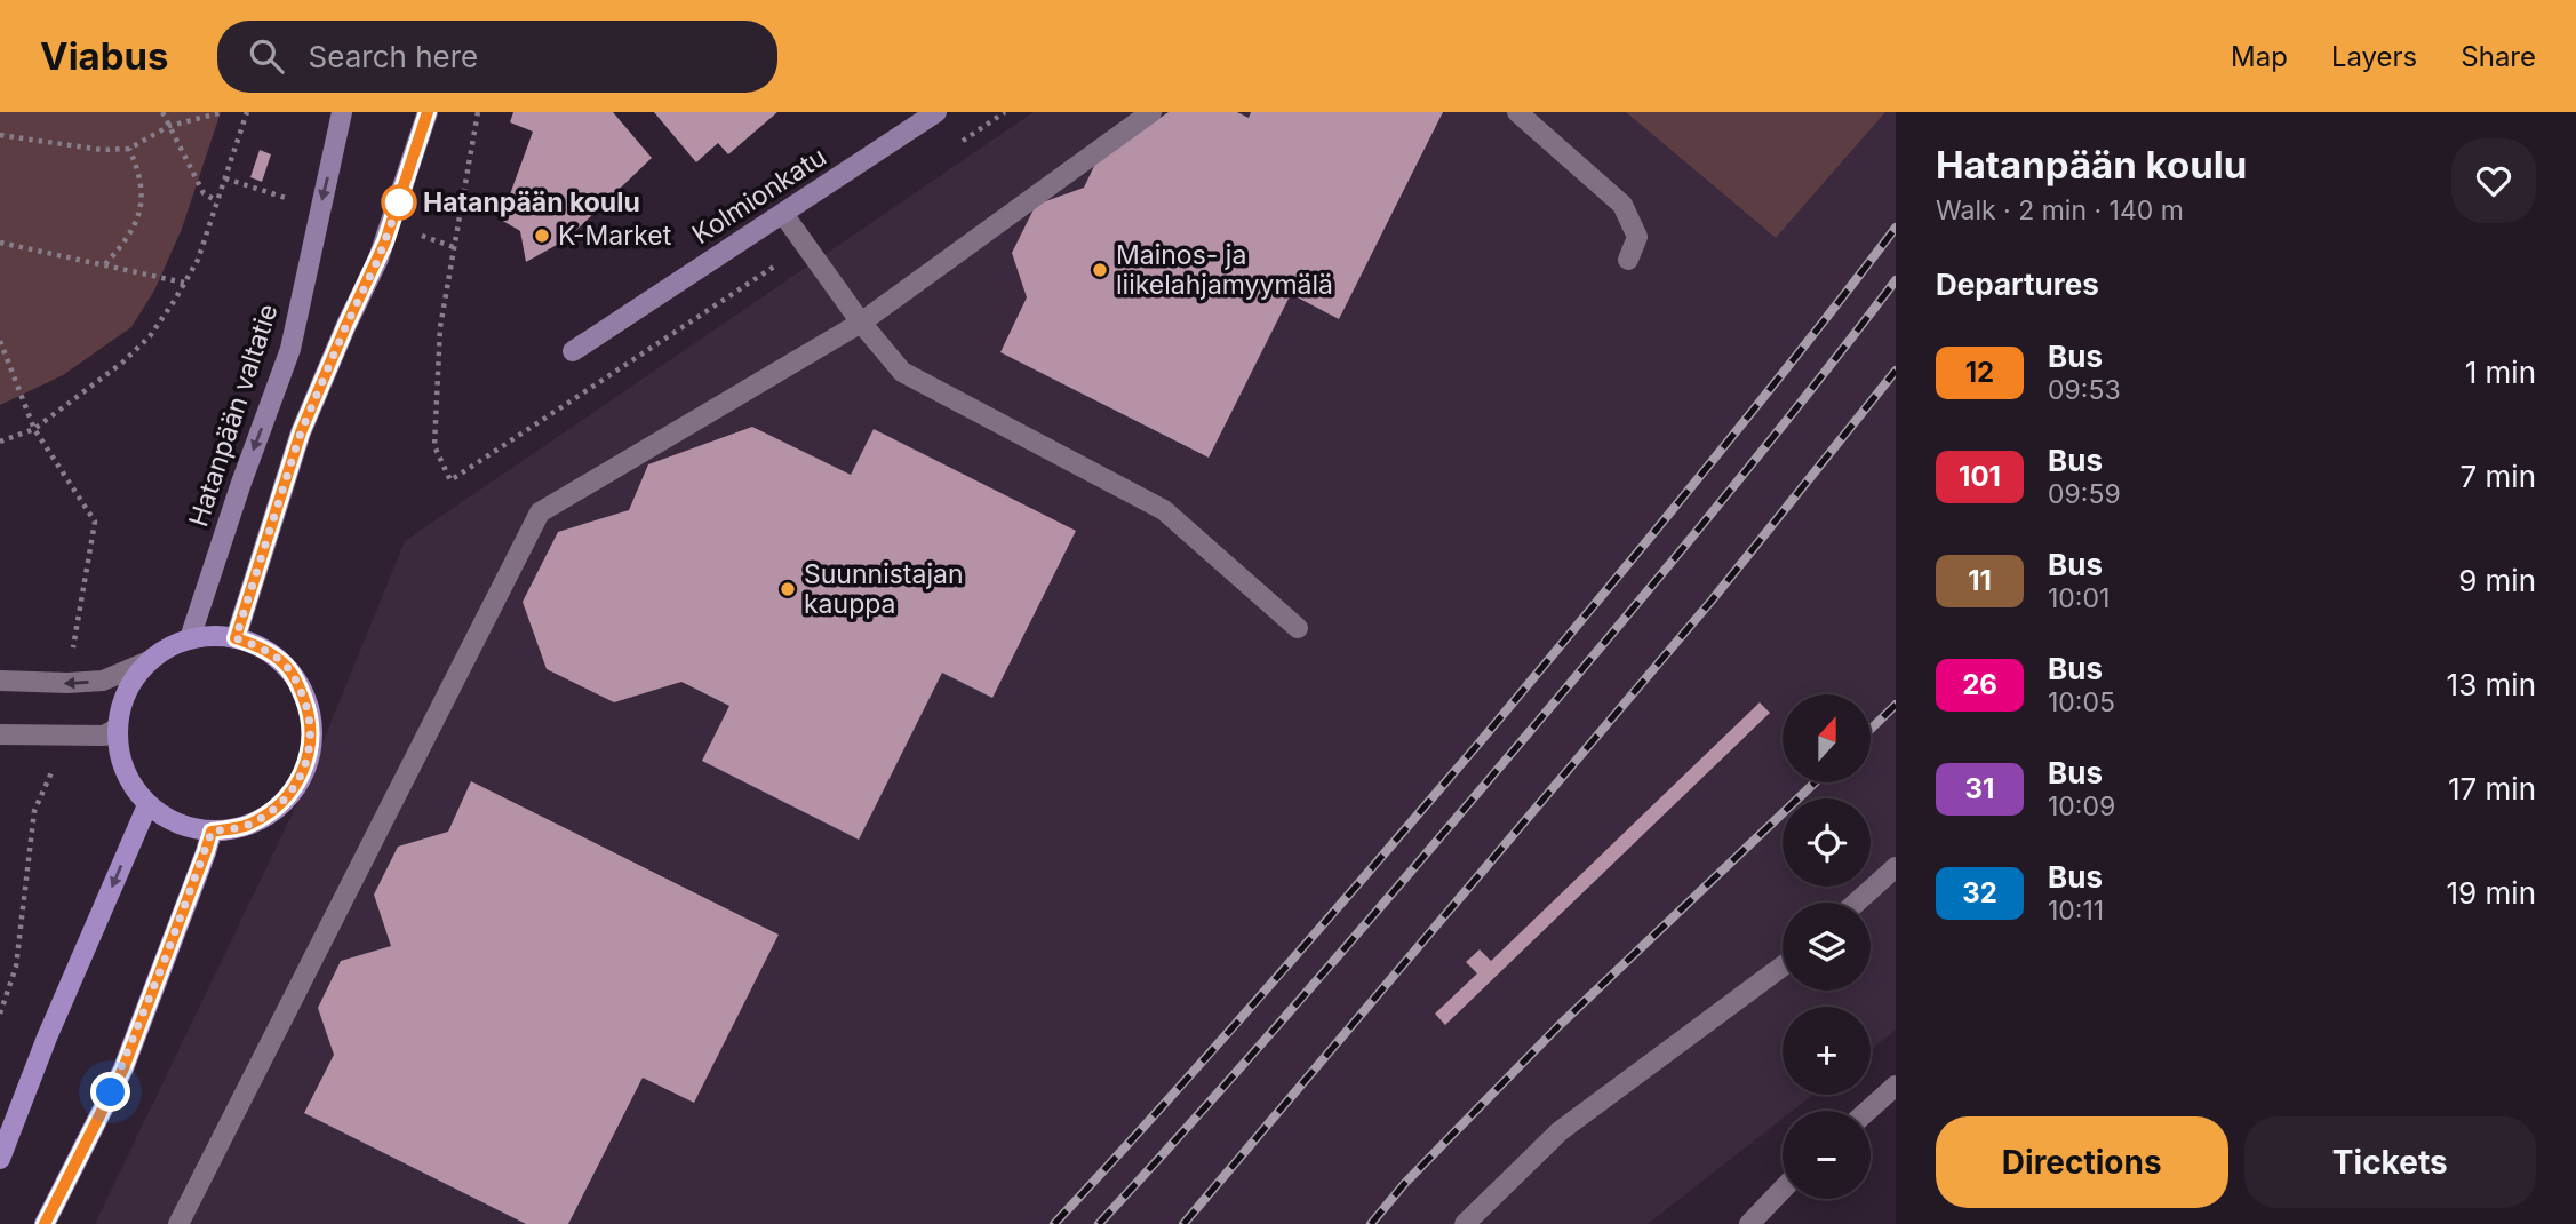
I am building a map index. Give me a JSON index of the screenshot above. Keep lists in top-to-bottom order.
{
  "streets": {
    "main road": ["Kolmionkatu", "Hatanpään valtatie"]
  },
  "places": [
    "Hatanpään koulu",
    "K-Market",
    "Mainos- ja liikelahjamyymälä",
    "Suunnistajan kauppa"
  ],
  "lines": ["bus line 12"],
  "north": "top",
  "page": {
    "header": "Viabus",
    "search": "Search here",
    "nav": ["Map", "Layers", "Share"],
    "heading": [
      ["Hatanpään koulu", "Walk · 2 min · 140 m"],
      "Departures"
    ],
    "list": [
      {
        "mark": "12",
        "name": "Bus",
        "note": "09:53",
        "value": "1 min"
      },
      {
        "mark": "101",
        "name": "Bus",
        "note": "09:59",
        "value": "7 min"
      },
      {
        "mark": "11",
        "name": "Bus",
        "note": "10:01",
        "value": "9 min"
      },
      {
        "mark": "26",
        "name": "Bus",
        "note": "10:05",
        "value": "13 min"
      },
      {
        "mark": "31",
        "name": "Bus",
        "note": "10:09",
        "value": "17 min"
      },
      {
        "mark": "32",
        "name": "Bus",
        "note": "10:11",
        "value": "19 min"
      }
    ],
    "map_buttons": ["+", "−"],
    "buttons": ["Directions", "Tickets"]
  }
}
